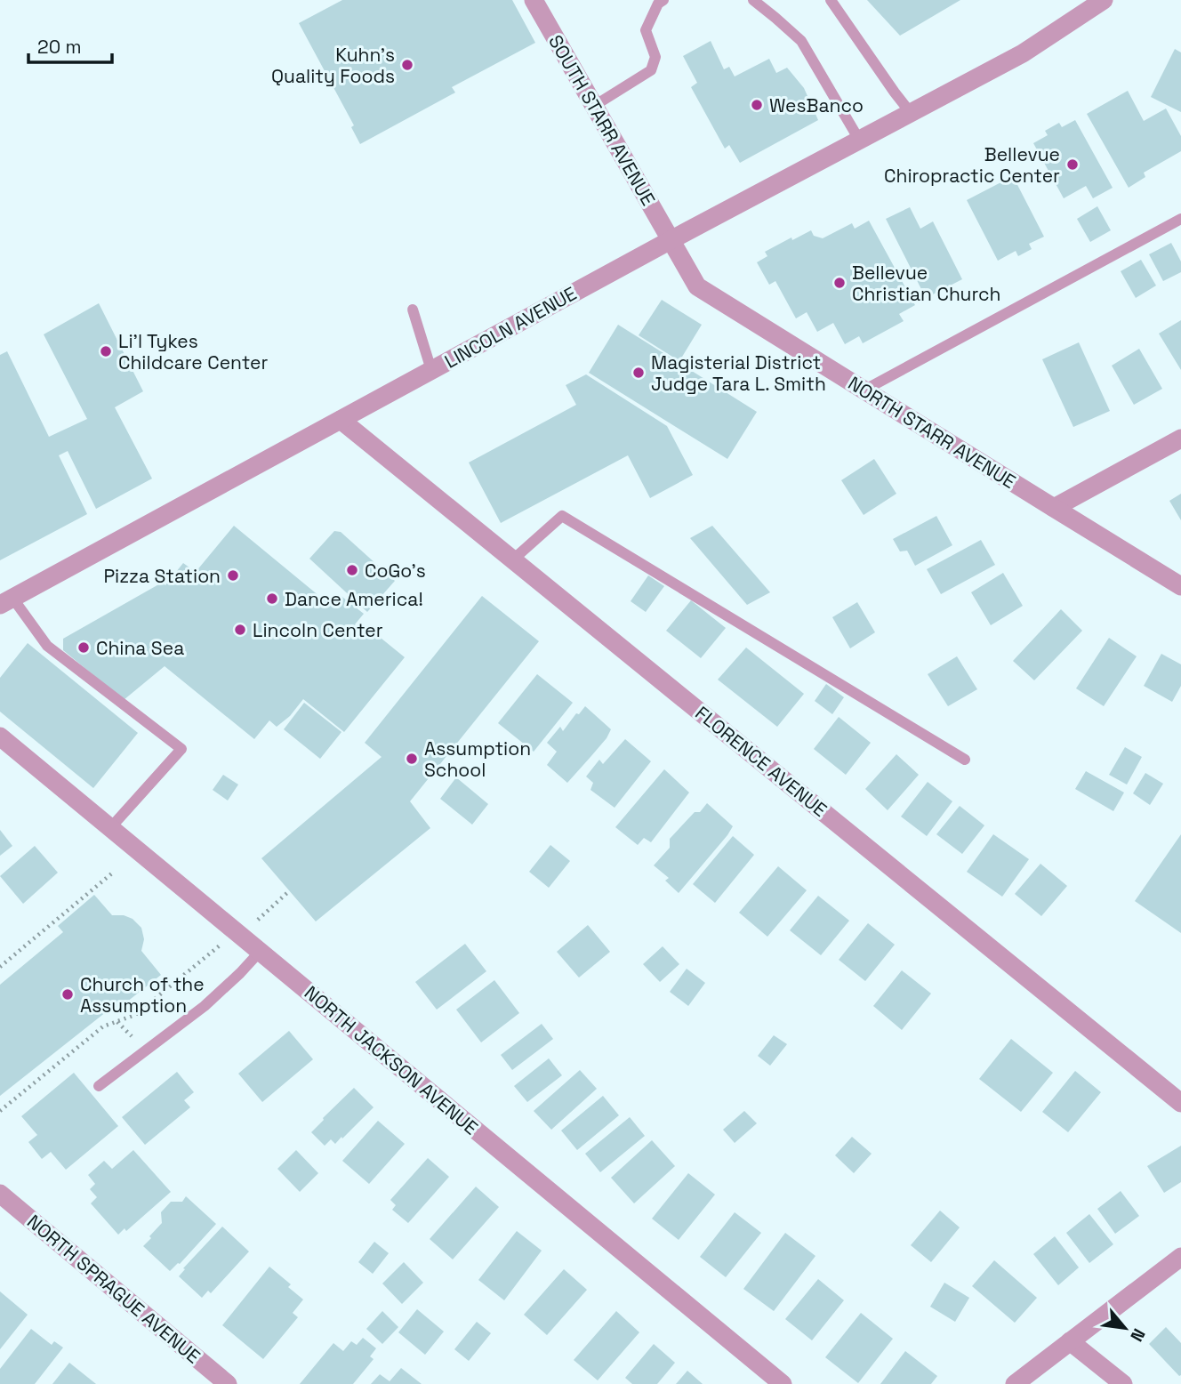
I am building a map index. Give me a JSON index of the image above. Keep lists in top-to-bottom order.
{
  "streets": {
    "street": [
      "SOUTH STARR AVENUE",
      "LINCOLN AVENUE",
      "NORTH STARR AVENUE",
      "FLORENCE AVENUE",
      "NORTH JACKSON AVENUE",
      "NORTH SPRAGUE AVENUE"
    ]
  },
  "crossings": [
    ["SOUTH STARR AVENUE", "LINCOLN AVENUE"],
    ["SOUTH STARR AVENUE", "NORTH STARR AVENUE"],
    ["LINCOLN AVENUE", "NORTH STARR AVENUE"],
    ["LINCOLN AVENUE", "FLORENCE AVENUE"]
  ],
  "places": [
    "Kuhn's Quality Foods",
    "WesBanco",
    "Bellevue Chiropractic Center",
    "Bellevue Christian Church",
    "Li'l Tykes Childcare Center",
    "Magisterial District Judge Tara L. Smith",
    "CoGo's",
    "Pizza Station",
    "Dance America!",
    "Lincoln Center",
    "China Sea",
    "Assumption School",
    "Church of the Assumption"
  ],
  "scale_bar": "20 m",
  "north": "bottom right"
}
